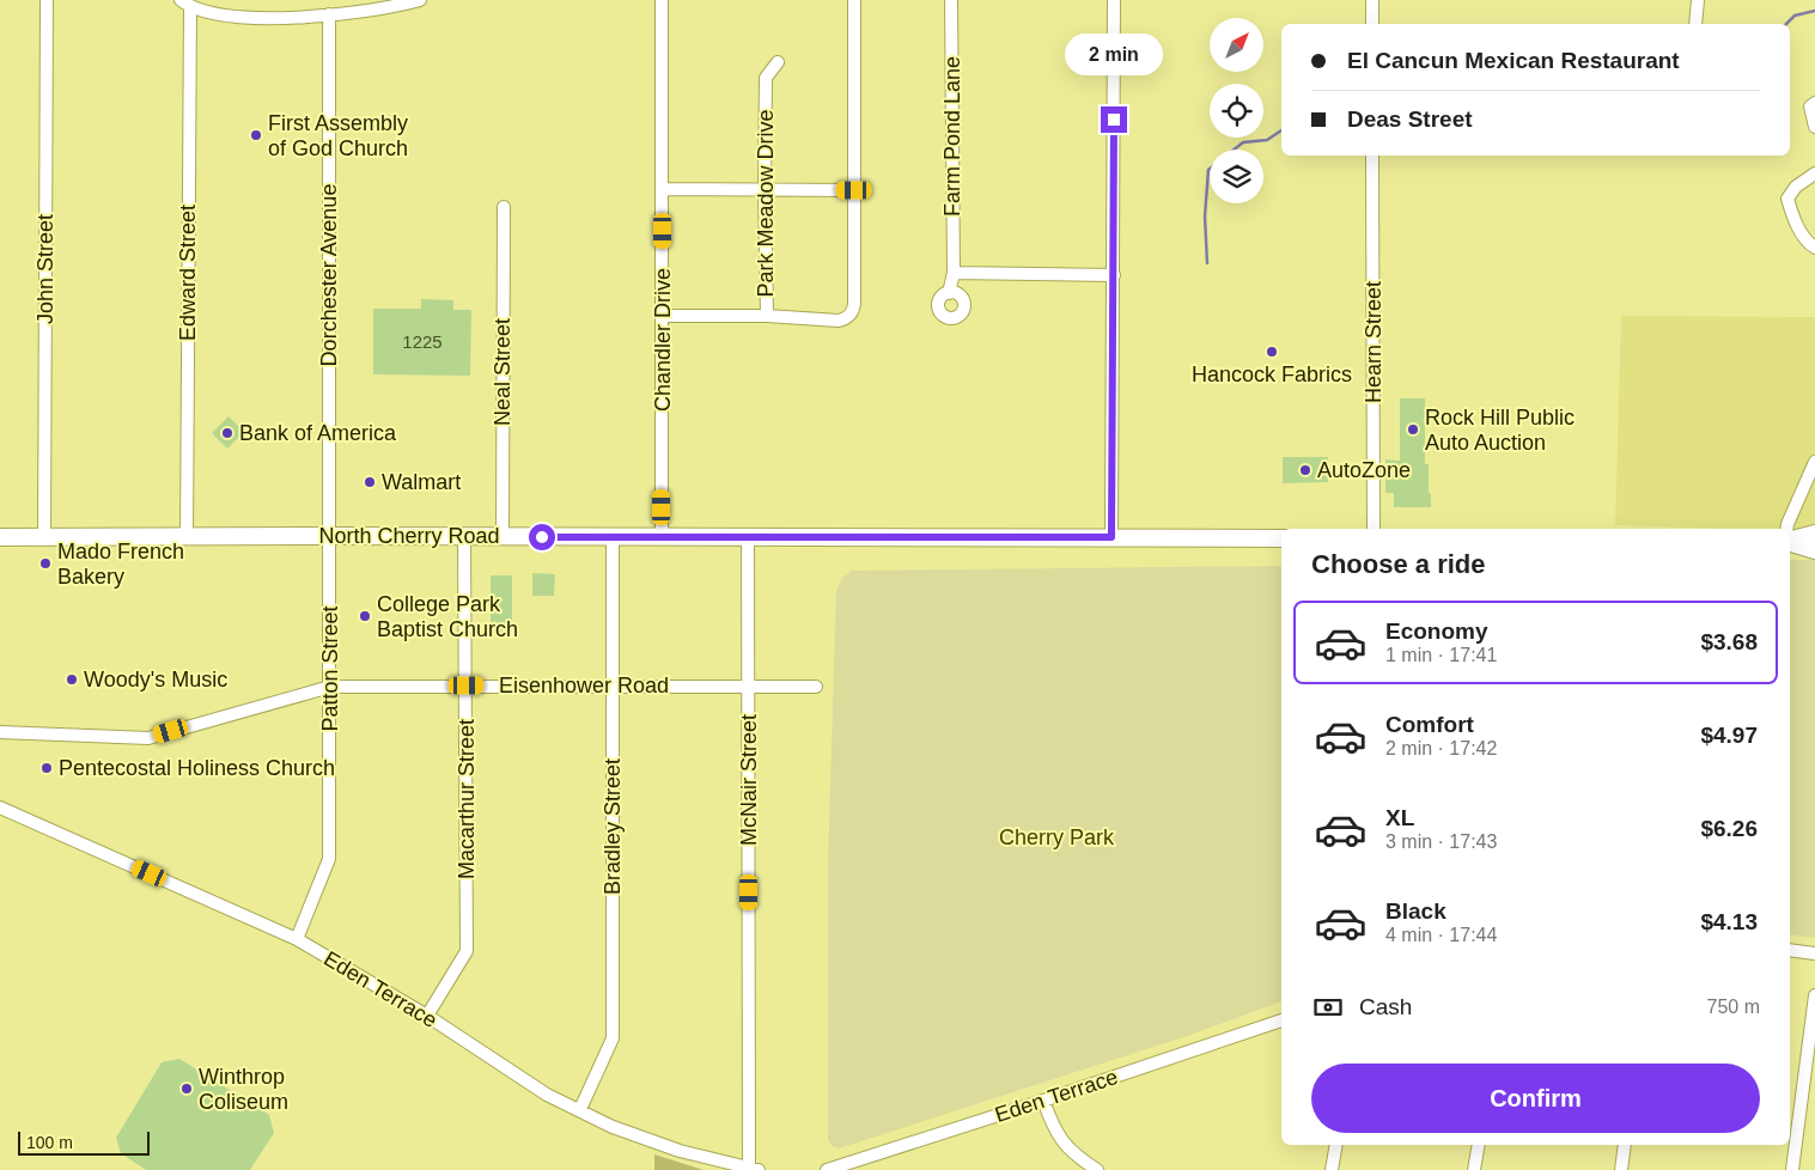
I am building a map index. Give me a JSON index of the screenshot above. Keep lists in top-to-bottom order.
{
  "streets": {
    "main road": ["North Cherry Road"],
    "street": [
      "Farm Pond Lane",
      "Park Meadow Drive",
      "John Street",
      "Edward Street",
      "Dorchester Avenue",
      "Chandler Drive",
      "Hearn Street",
      "Neal Street",
      "Patton Street",
      "Eisenhower Road",
      "McNair Street",
      "Macarthur Street",
      "Bradley Street",
      "Eden Terrace"
    ]
  },
  "crossings": [
    ["Park Meadow Drive", "Chandler Drive"],
    ["John Street", "North Cherry Road"],
    ["Edward Street", "North Cherry Road"],
    ["Dorchester Avenue", "North Cherry Road"],
    ["Dorchester Avenue", "Patton Street"],
    ["Chandler Drive", "North Cherry Road"],
    ["Neal Street", "North Cherry Road"],
    ["North Cherry Road", "Patton Street"],
    ["North Cherry Road", "McNair Street"],
    ["North Cherry Road", "Macarthur Street"],
    ["North Cherry Road", "Bradley Street"],
    ["Patton Street", "Eisenhower Road"],
    ["Patton Street", "Eden Terrace"],
    ["Eisenhower Road", "McNair Street"],
    ["Eisenhower Road", "Macarthur Street"],
    ["Eisenhower Road", "Bradley Street"],
    ["McNair Street", "Eden Terrace"],
    ["Macarthur Street", "Eden Terrace"],
    ["Bradley Street", "Eden Terrace"]
  ],
  "parks": ["Cherry Park"],
  "places": [
    "First Assembly of God Church",
    "Hancock Fabrics",
    "Rock Hill Public Auto Auction",
    "Bank of America",
    "AutoZone",
    "Walmart",
    "Mado French Bakery",
    "College Park Baptist Church",
    "Woody's Music",
    "Pentecostal Holiness Church",
    "Winthrop Coliseum"
  ],
  "house_numbers": ["1225"],
  "scale_bar": "100 m",
  "north": "top right",
  "page": {
    "banner": ["El Cancun Mexican Restaurant", "Deas Street"],
    "bubble": "2 min",
    "heading": "Choose a ride",
    "list": [
      {
        "name": "Economy",
        "note": "1 min · 17:41",
        "value": "$3.68"
      },
      {
        "name": "Comfort",
        "note": "2 min · 17:42",
        "value": "$4.97"
      },
      {
        "name": "XL",
        "note": "3 min · 17:43",
        "value": "$6.26"
      },
      {
        "name": "Black",
        "note": "4 min · 17:44",
        "value": "$4.13"
      }
    ],
    "pay": ["Cash", "750 m"],
    "buttons": "Confirm",
    "scale": "100 m"
  }
}
